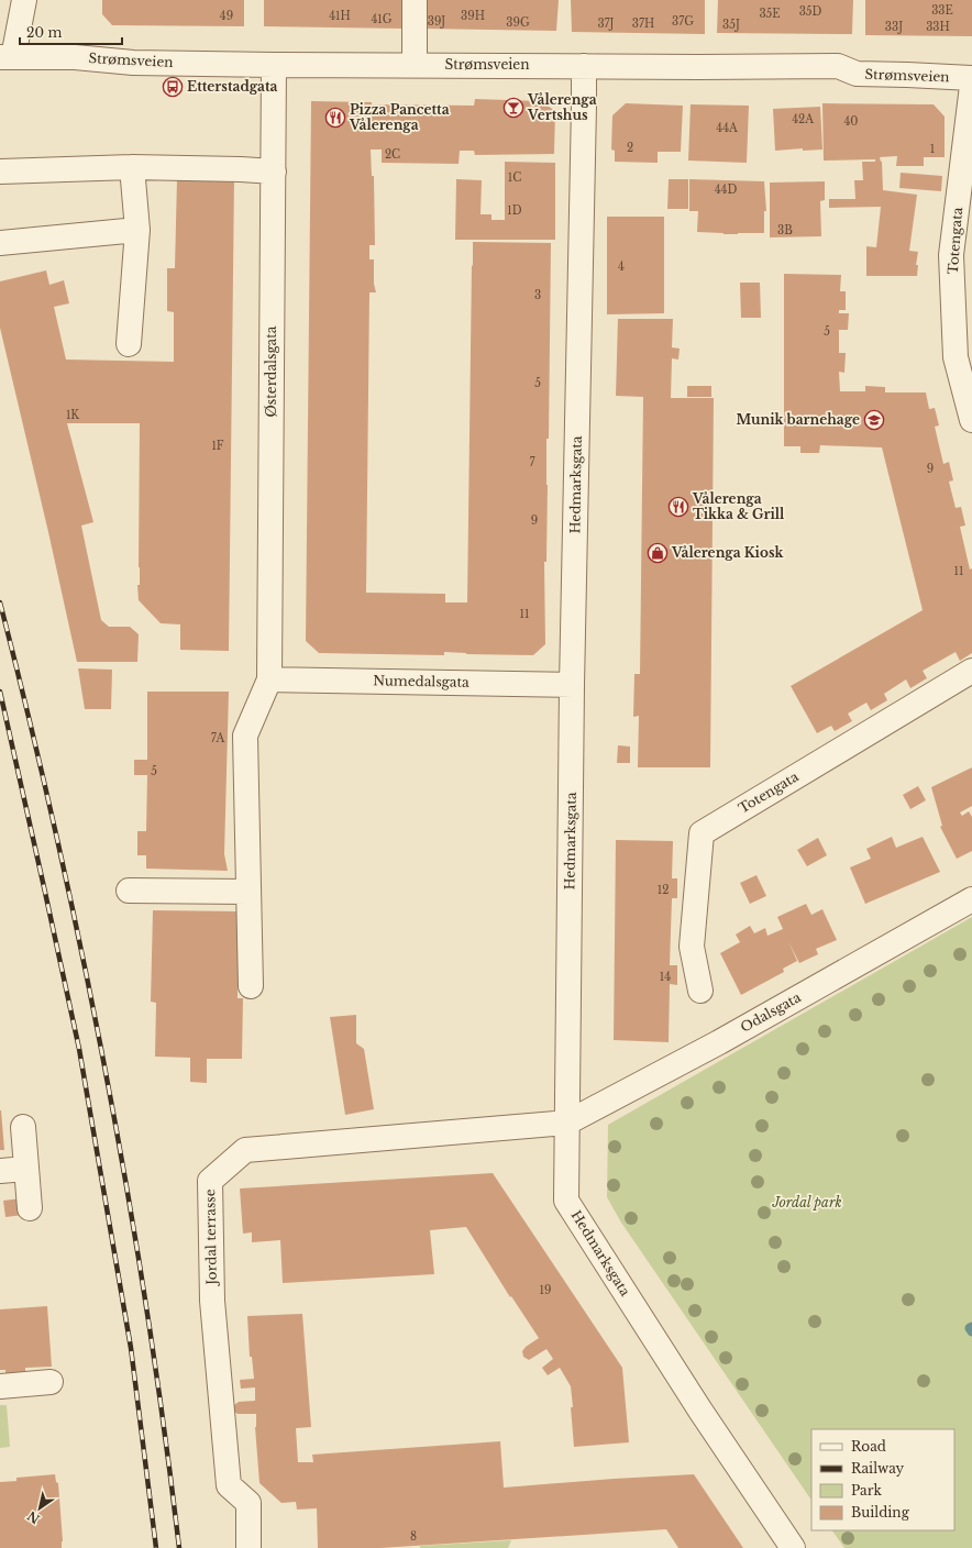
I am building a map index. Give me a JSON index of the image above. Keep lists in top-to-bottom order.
{
  "streets": {
    "street": [
      "Strømsveien",
      "Totengata",
      "Østerdalsgata",
      "Hedmarksgata",
      "Numedalsgata",
      "Odalsgata",
      "Jordal terrasse"
    ]
  },
  "crossings": [
    ["Strømsveien", "Østerdalsgata"],
    ["Strømsveien", "Hedmarksgata"],
    ["Østerdalsgata", "Numedalsgata"],
    ["Hedmarksgata", "Numedalsgata"],
    ["Hedmarksgata", "Odalsgata"],
    ["Hedmarksgata", "Jordal terrasse"],
    ["Odalsgata", "Jordal terrasse"]
  ],
  "parks": ["Jordal park"],
  "places": {
    "bus stop": ["Etterstadgata"],
    "bar": ["Vålerenga Vertshus"],
    "restaurant": ["Pizza Pancetta Vålerenga", "Vålerenga Tikka & Grill"],
    "school or university": ["Munik barnehage"],
    "shop": ["Vålerenga Kiosk"]
  },
  "house_numbers": [
    "33E",
    "35D",
    "35E",
    "49",
    "41H",
    "39H",
    "41G",
    "39J",
    "37G",
    "39G",
    "37J",
    "37H",
    "35J",
    "33J",
    "33H",
    "42A",
    "40",
    "44A",
    "2",
    "1",
    "2C",
    "1C",
    "44D",
    "1D",
    "3B",
    "4",
    "3",
    "5",
    "5",
    "1K",
    "1F",
    "7",
    "9",
    "9",
    "11",
    "11",
    "7A",
    "5",
    "12",
    "14",
    "19",
    "8"
  ],
  "legend": [
    "Road",
    "Railway",
    "Park",
    "Building"
  ],
  "scale_bar": "20 m",
  "north": "bottom left"
}
